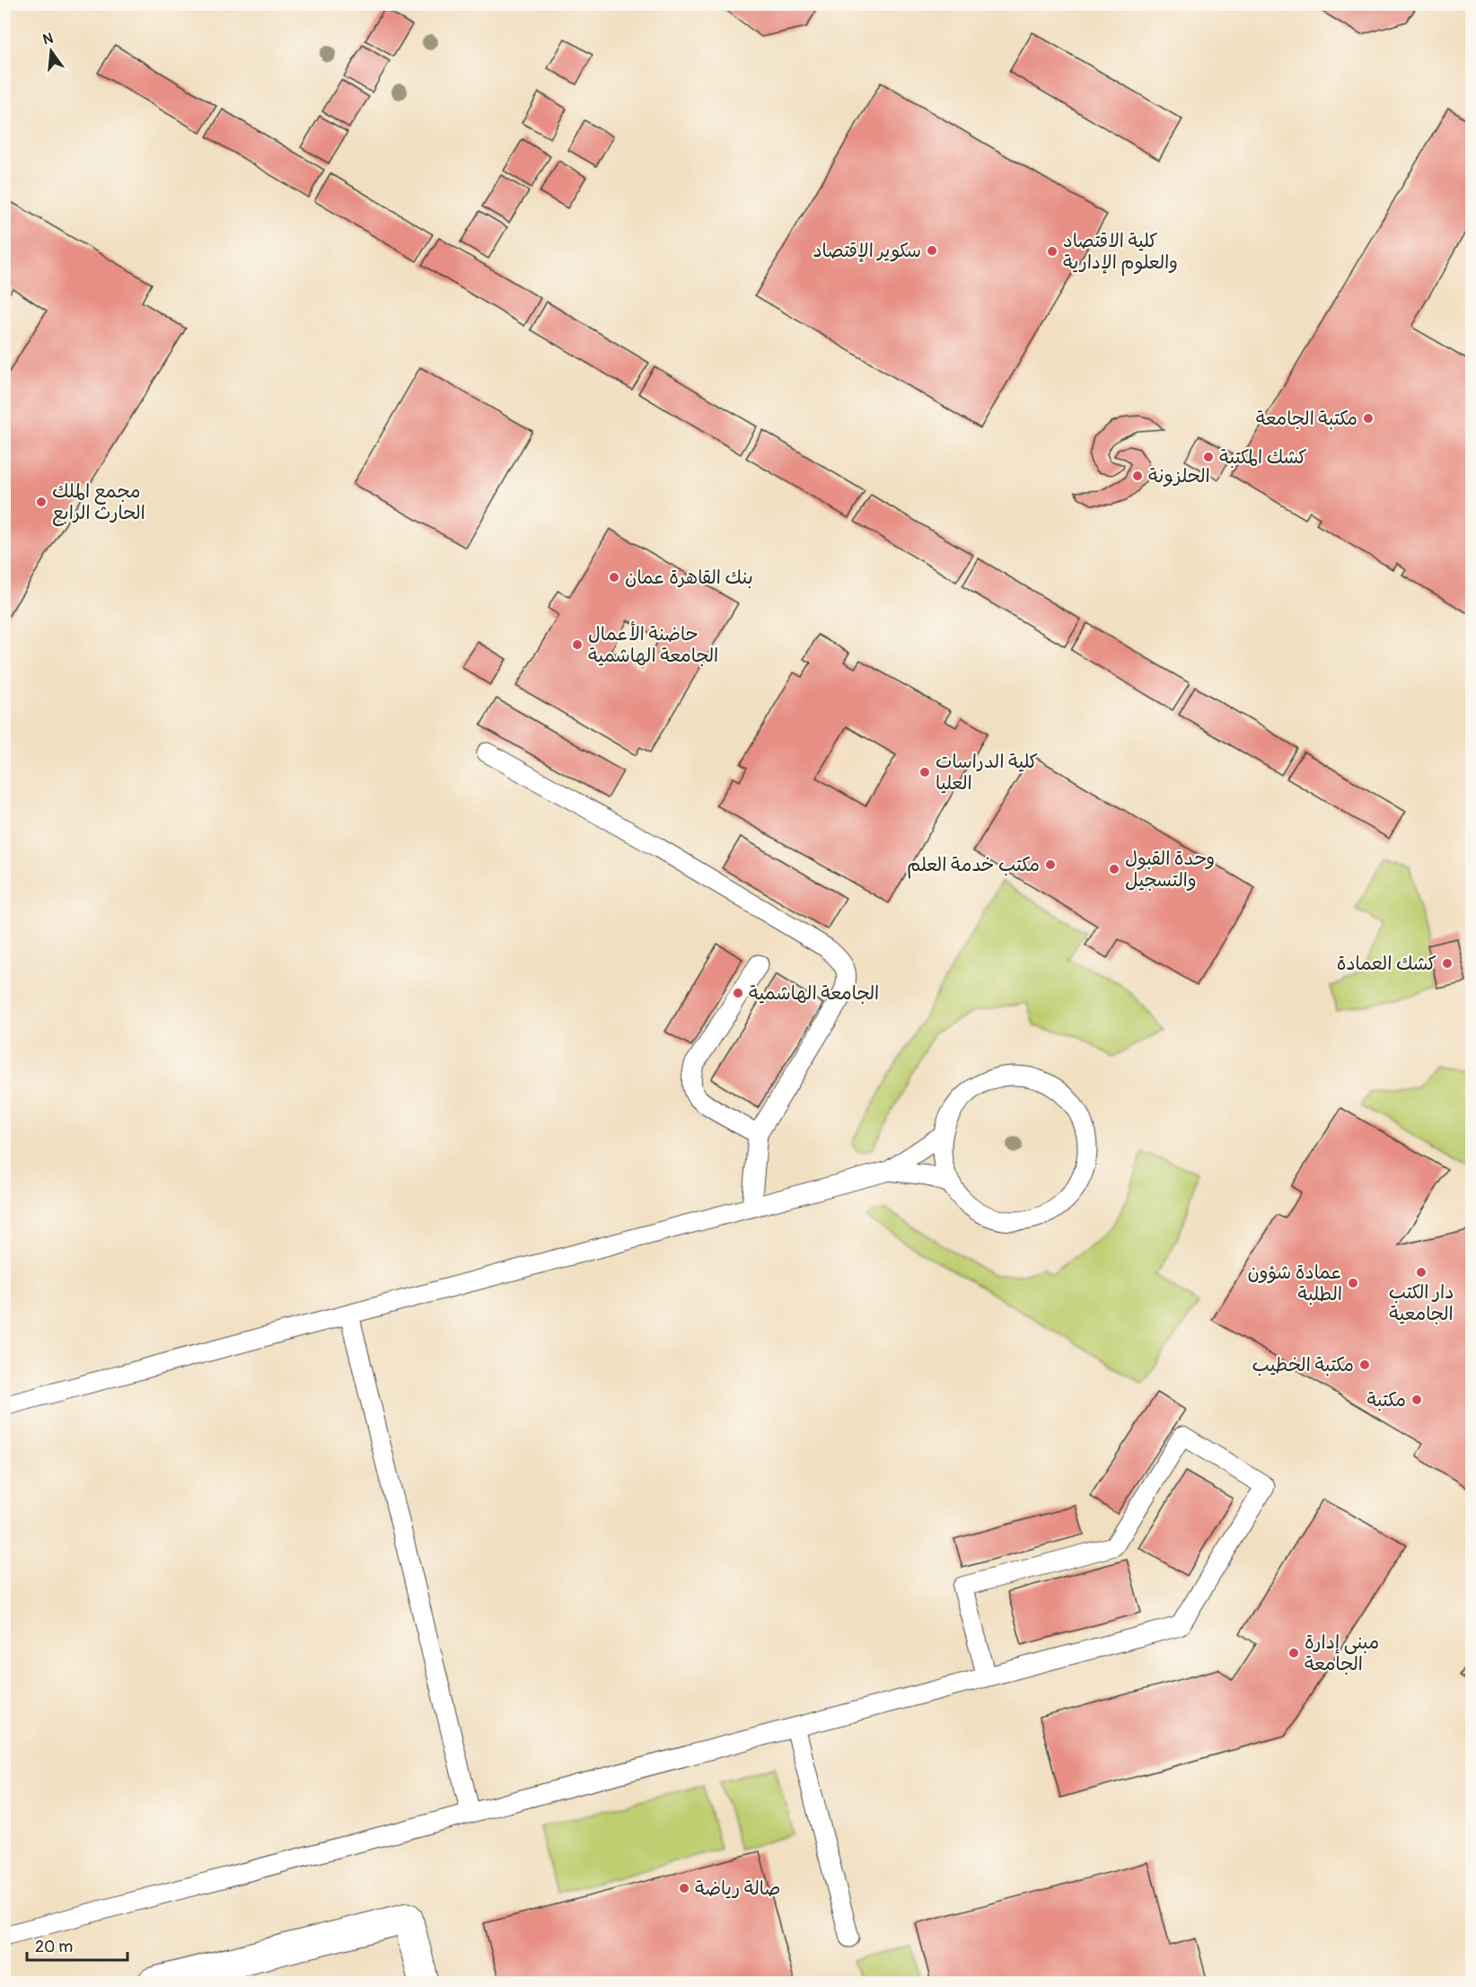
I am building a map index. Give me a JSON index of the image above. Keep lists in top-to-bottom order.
{
  "places": [
    "سكوير الإقتصاد",
    "كلية الاقتصاد والعلوم الإدارية",
    "مكتبة الجامعة",
    "كشك المكتبة",
    "الحلزونة",
    "مجمع الملك الحارث الرابع",
    "بنك القاهرة عمان",
    "حاضنة الأعمال الجامعة الهاشمية",
    "كلية الدراسات العليا",
    "مكتب خدمة العلم",
    "وحدة القبول والتسجيل",
    "كشك العمادة",
    "الجامعة الهاشمية",
    "دار الكتب الجامعية",
    "عمادة شؤون الطلبة",
    "مكتبة الخطيب",
    "مكتبة",
    "مبنى إدارة الجامعة",
    "صالة رياضة"
  ],
  "scale_bar": "20 m",
  "north": "top"
}
